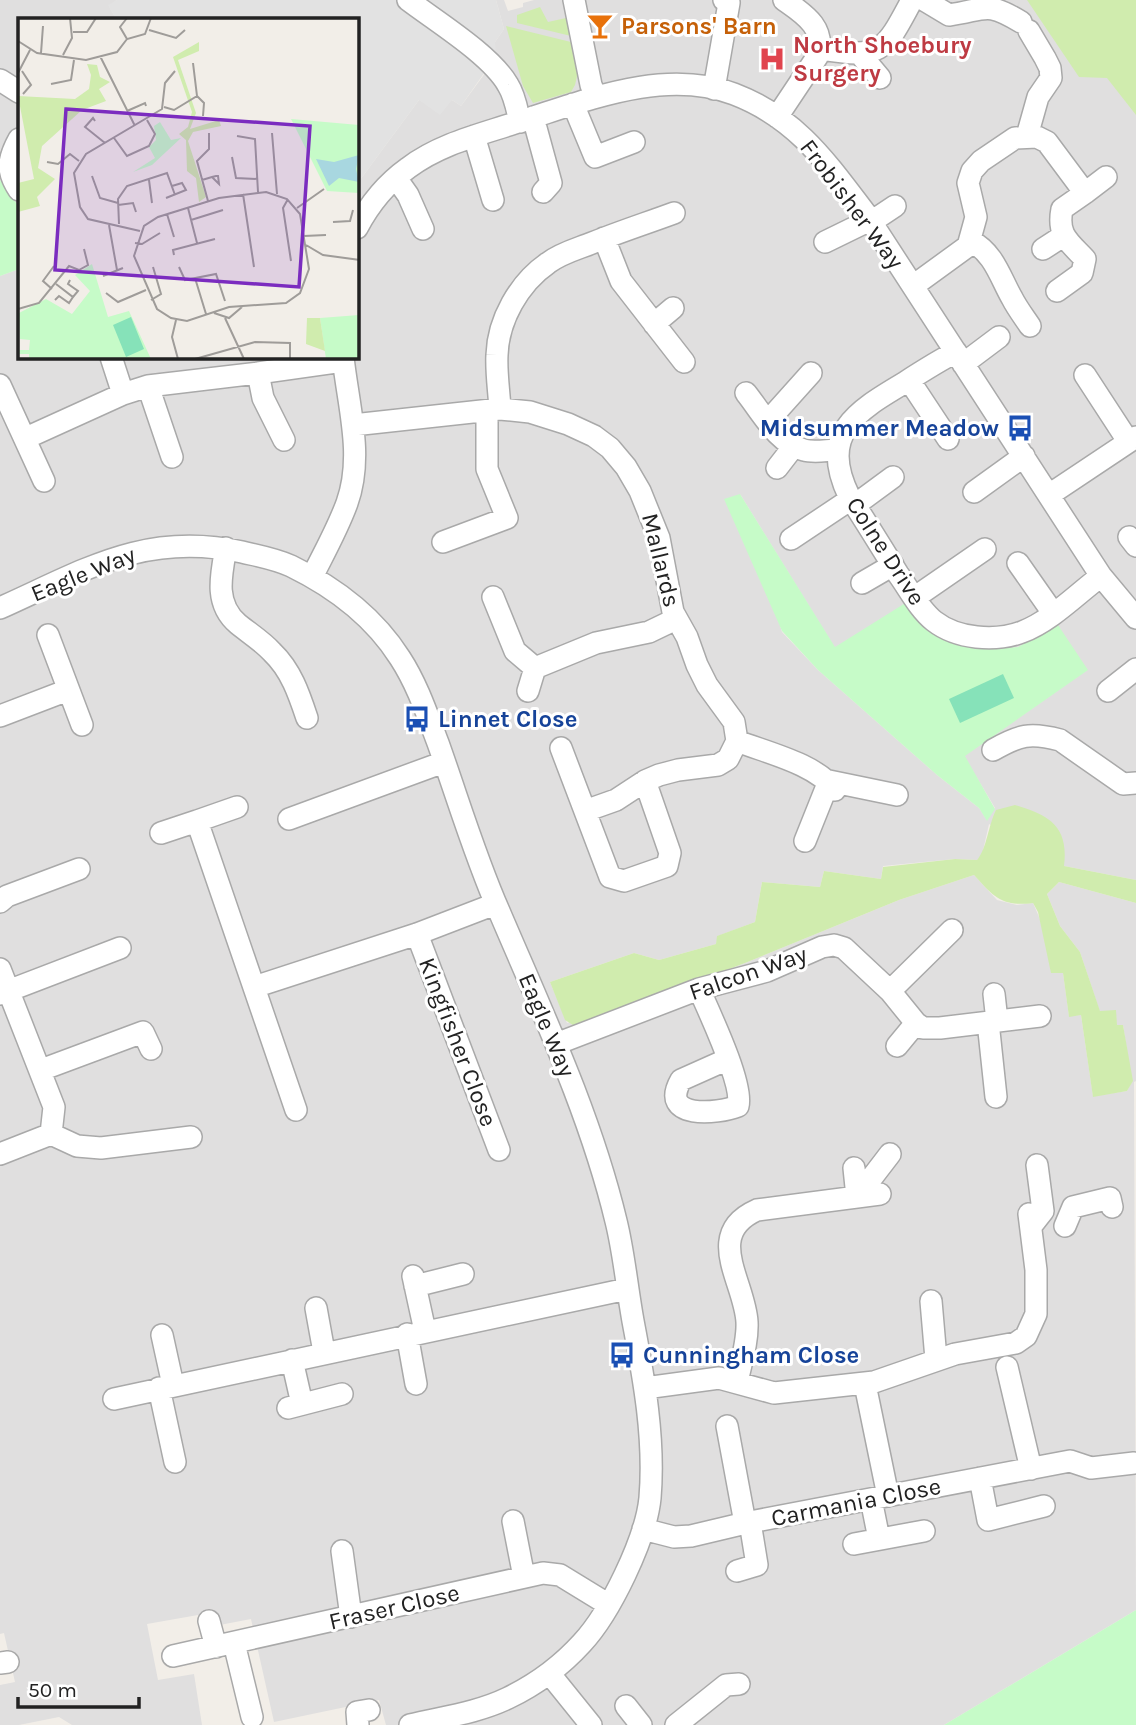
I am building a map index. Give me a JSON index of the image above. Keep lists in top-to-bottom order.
{
  "streets": {
    "street": [
      "Frobisher Way",
      "Colne Drive",
      "Mallards",
      "Eagle Way",
      "Falcon Way",
      "Kingfisher Close",
      "Carmania Close",
      "Fraser Close"
    ]
  },
  "crossings": [
    ["Frobisher Way", "Colne Drive"],
    ["Eagle Way", "Falcon Way"],
    ["Eagle Way", "Kingfisher Close"],
    ["Eagle Way", "Carmania Close"],
    ["Eagle Way", "Fraser Close"]
  ],
  "places": {
    "bar": ["Parsons' Barn"],
    "hospital": ["North Shoebury Surgery"],
    "bus stop": ["Midsummer Meadow", "Linnet Close", "Cunningham Close"]
  },
  "scale_bar": "50 m"
}
